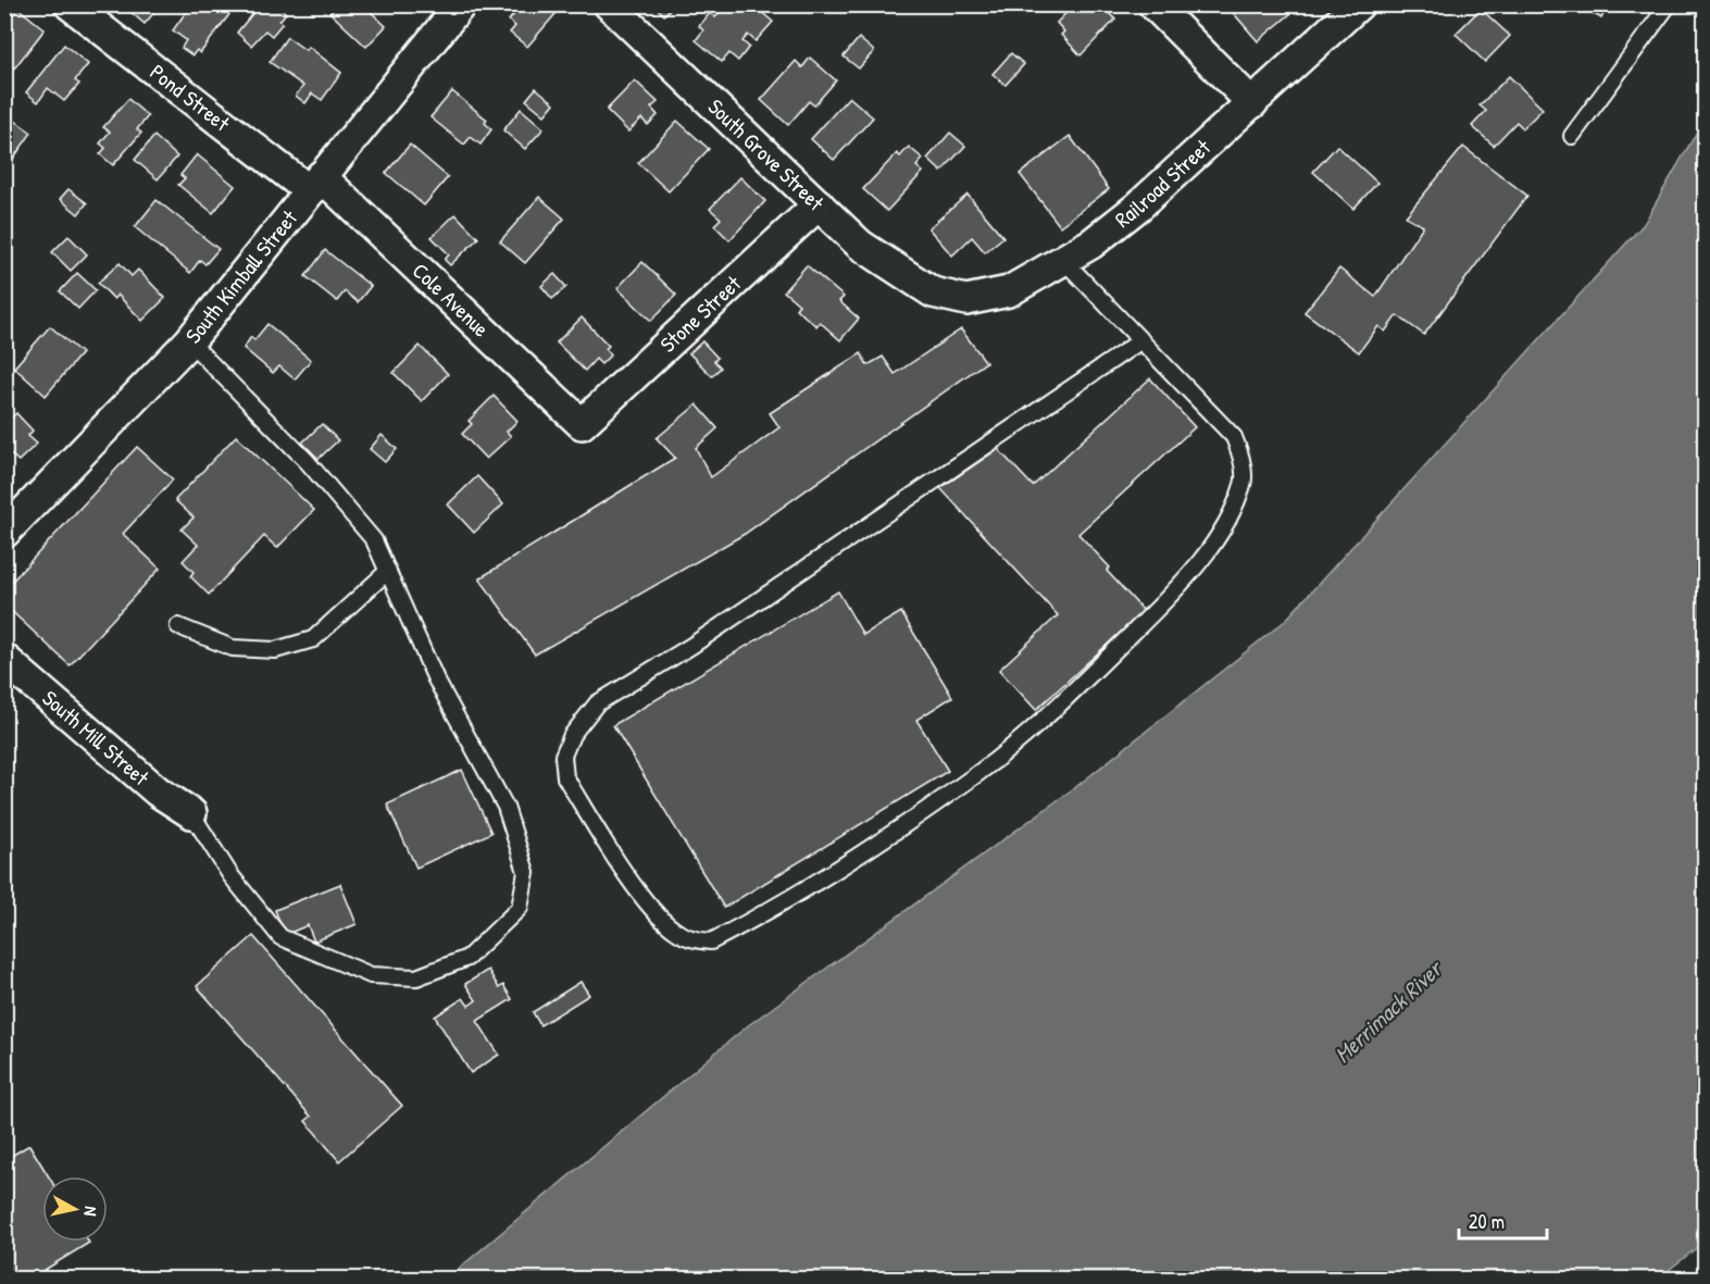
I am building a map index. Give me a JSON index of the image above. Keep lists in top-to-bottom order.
{
  "streets": {
    "street": [
      "Pond Street",
      "South Grove Street",
      "Railroad Street",
      "South Kimball Street",
      "Cole Avenue",
      "Stone Street",
      "South Mill Street"
    ]
  },
  "crossings": [
    ["Pond Street", "South Kimball Street"],
    ["Pond Street", "Cole Avenue"],
    ["South Grove Street", "Railroad Street"],
    ["South Grove Street", "Stone Street"],
    ["South Kimball Street", "Cole Avenue"],
    ["Cole Avenue", "Stone Street"]
  ],
  "water": ["Merrimack River"],
  "scale_bar": "20 m",
  "north": "right"
}
